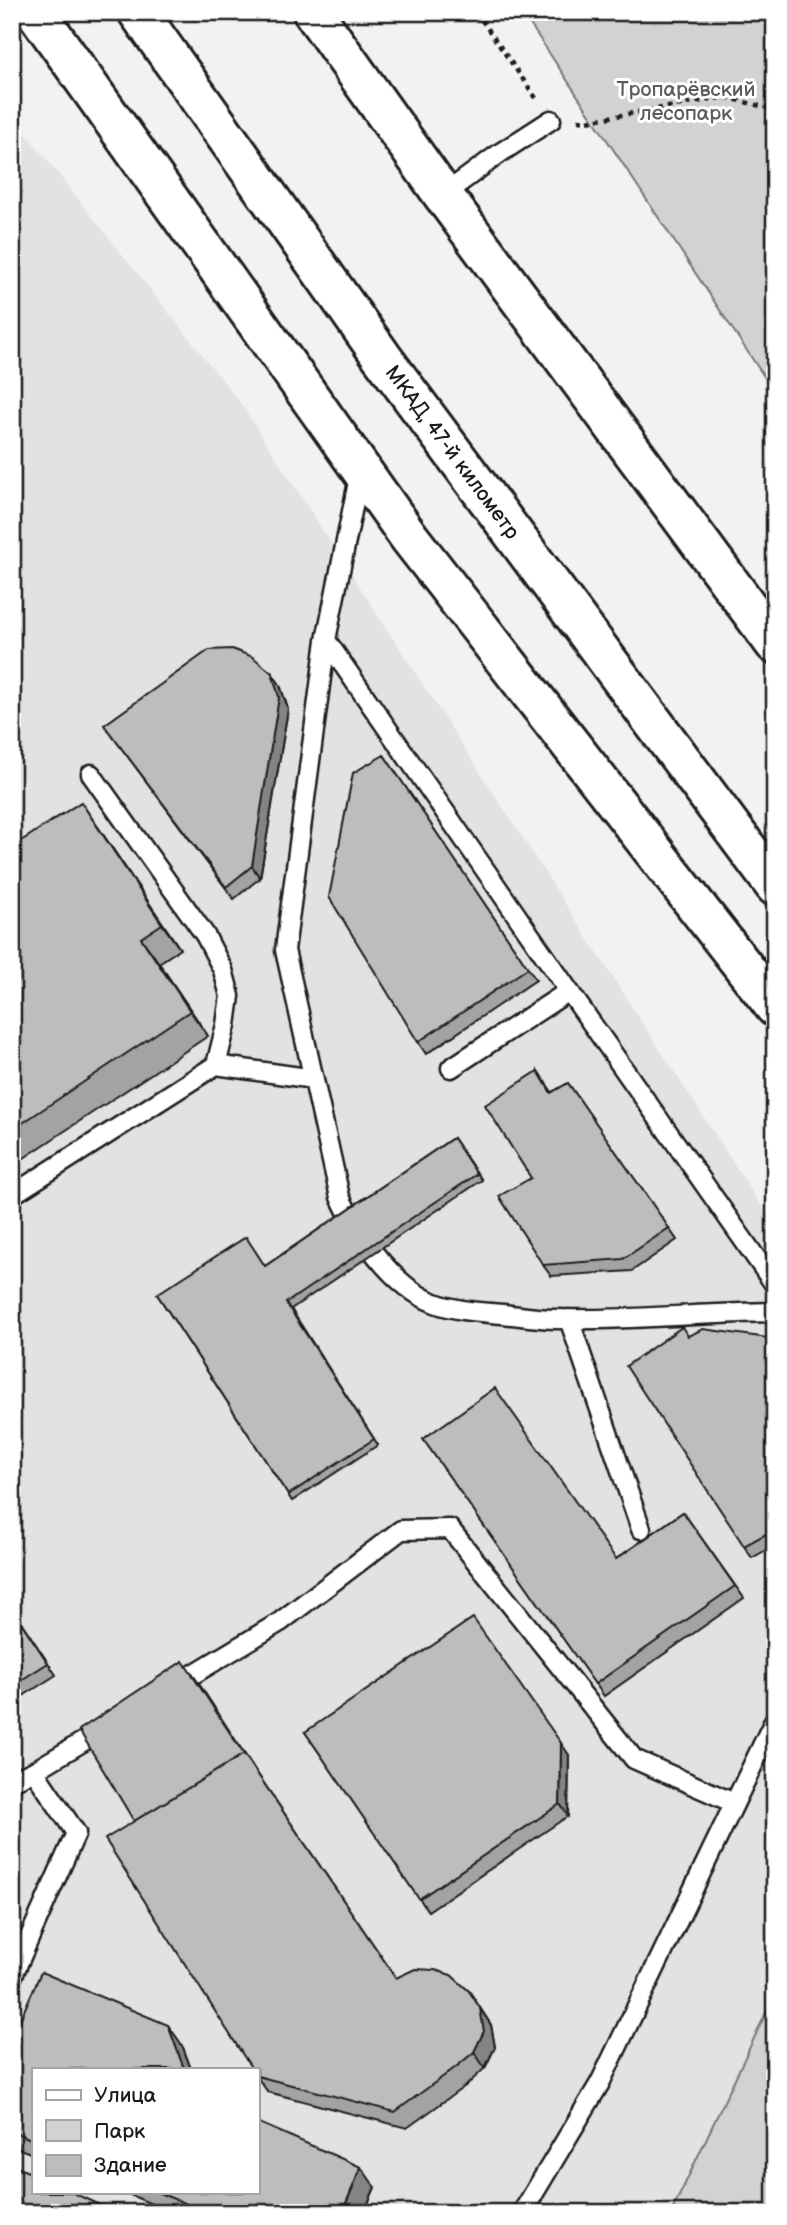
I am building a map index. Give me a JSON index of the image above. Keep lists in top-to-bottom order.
{
  "streets": {
    "main road": ["МКАД, 47-й километр"]
  },
  "parks": ["Тропарёвский лесопарк"],
  "legend": ["Улица", "Парк", "Здание"]
}
